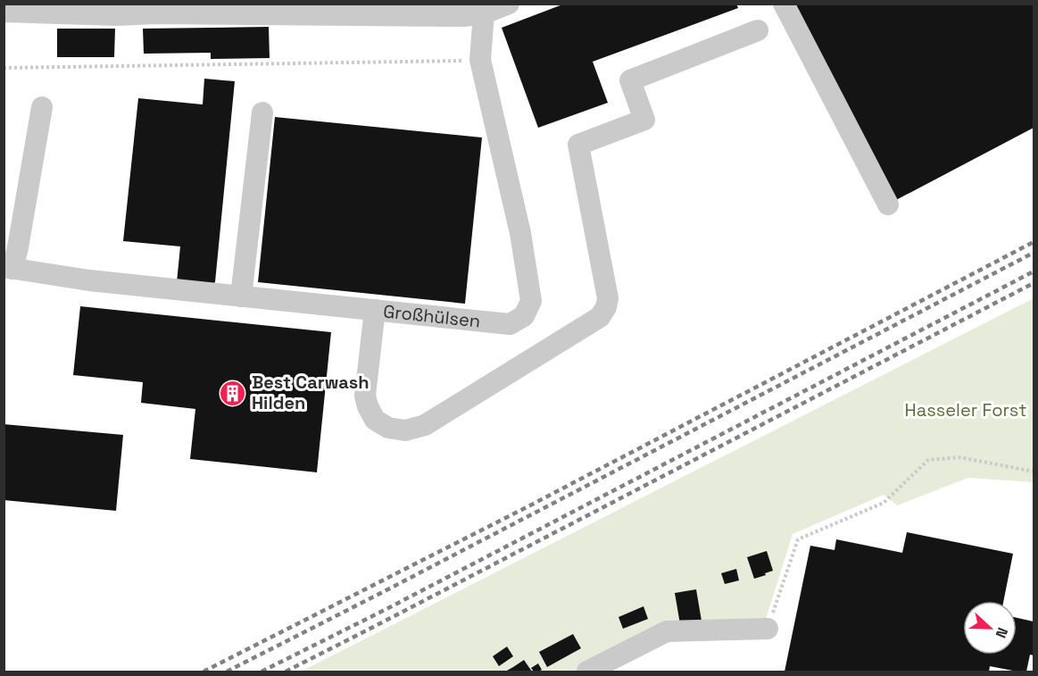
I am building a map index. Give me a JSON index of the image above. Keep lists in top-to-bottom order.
{
  "streets": {
    "street": ["Großhülsen"]
  },
  "parks": ["Hasseler Forst"],
  "places": {
    "building": ["Best Carwash Hilden"]
  },
  "north": "right"
}
